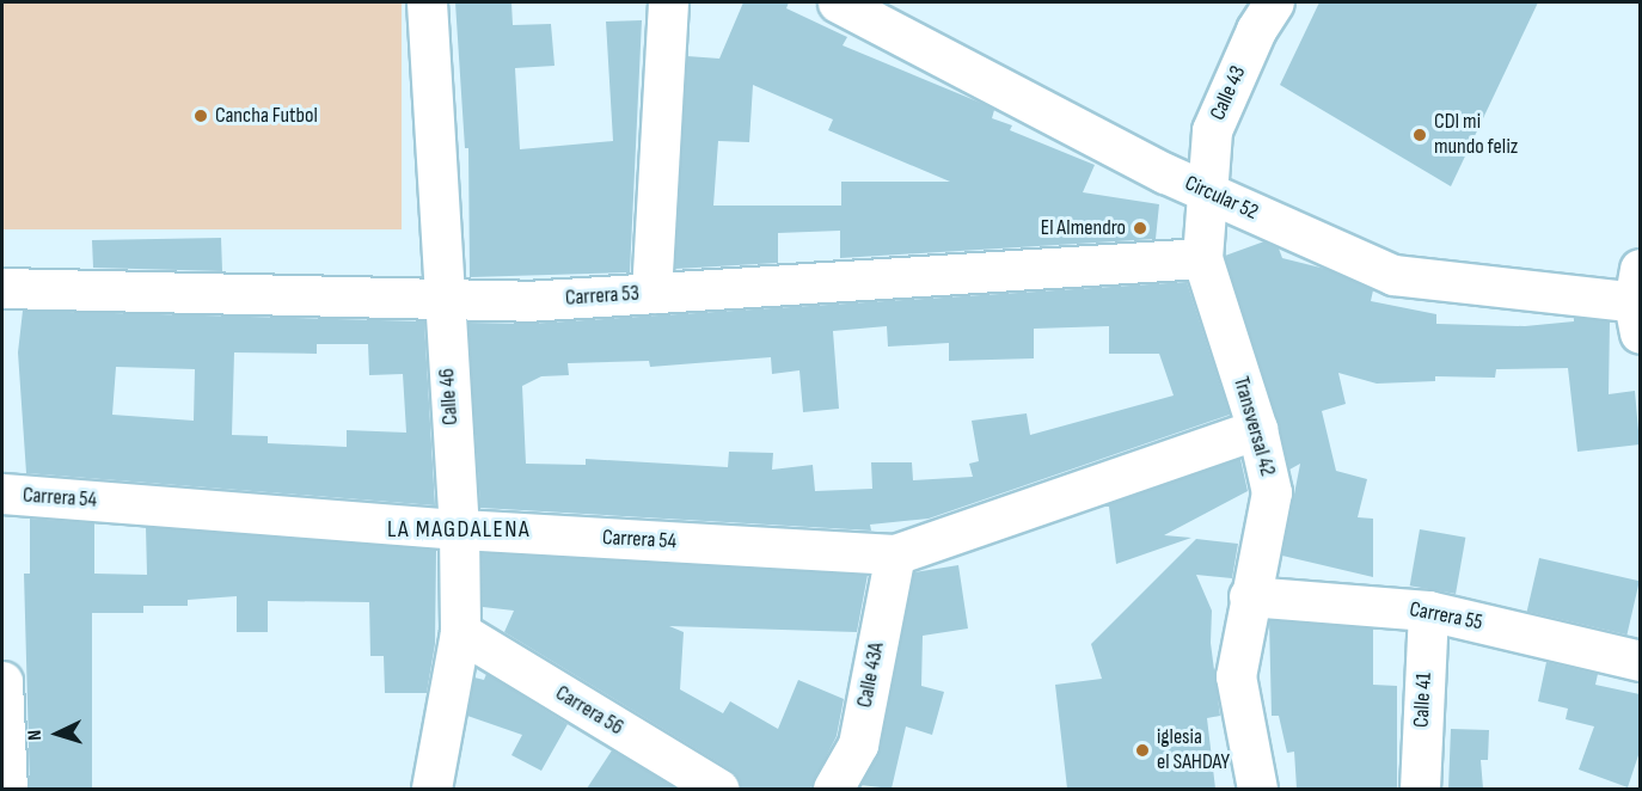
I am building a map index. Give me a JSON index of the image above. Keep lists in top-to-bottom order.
{
  "streets": {
    "street": [
      "Calle 43",
      "Circular 52",
      "Carrera 53",
      "Calle 46",
      "Transversal 42",
      "Carrera 54",
      "Carrera 55",
      "Calle 43A",
      "Calle 41",
      "Carrera 56"
    ]
  },
  "crossings": [
    ["Calle 43", "Circular 52"],
    ["Calle 43", "Transversal 42"],
    ["Circular 52", "Transversal 42"],
    ["Carrera 53", "Calle 46"],
    ["Carrera 53", "Transversal 42"],
    ["Calle 46", "Carrera 54"],
    ["Calle 46", "Carrera 56"],
    ["Transversal 42", "Carrera 54"],
    ["Transversal 42", "Carrera 55"],
    ["Carrera 54", "Calle 43A"],
    ["Carrera 55", "Calle 41"]
  ],
  "districts": ["LA MAGDALENA"],
  "places": [
    "Cancha Futbol",
    "CDI mi mundo feliz",
    "El Almendro",
    "iglesia el SAHDAY"
  ],
  "north": "left"
}
